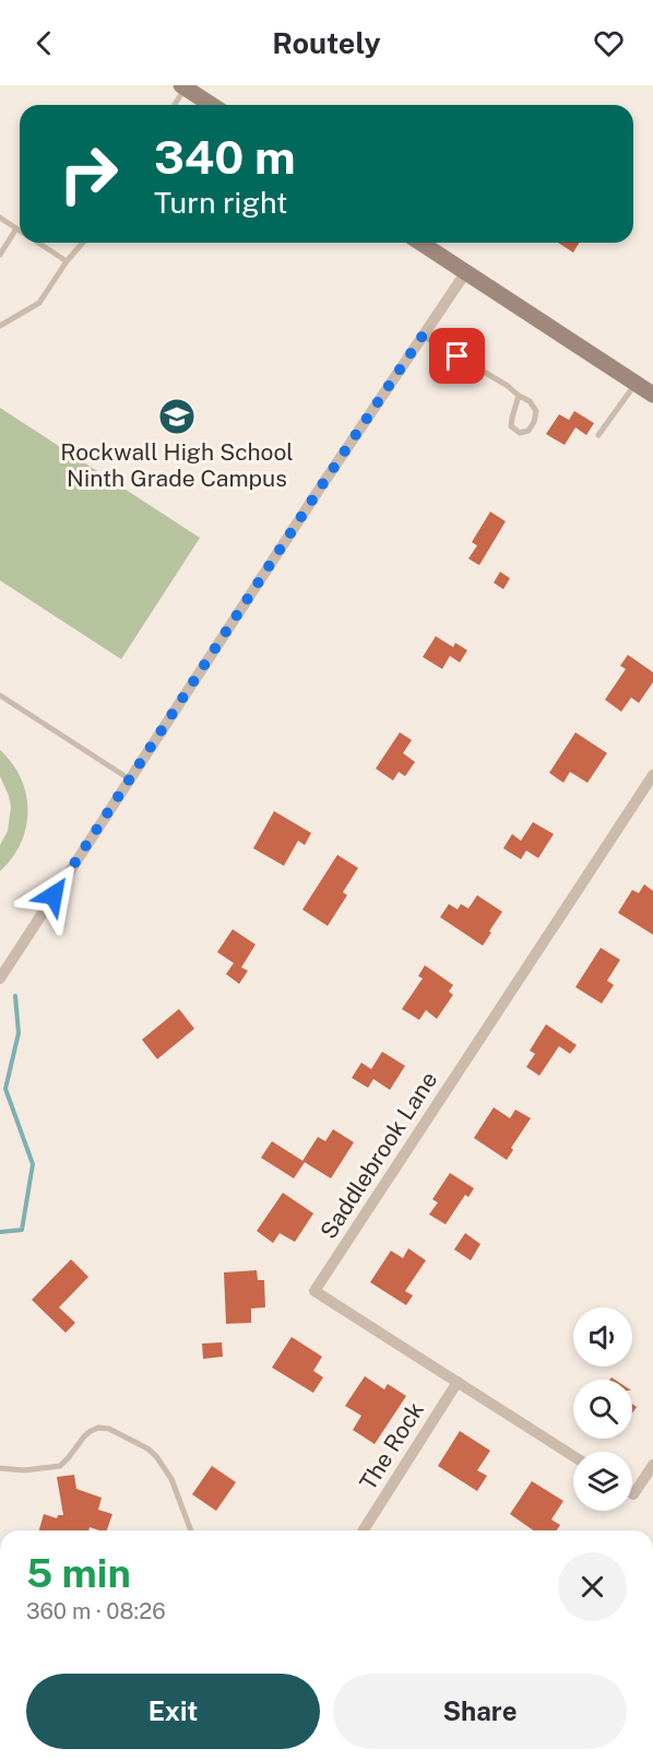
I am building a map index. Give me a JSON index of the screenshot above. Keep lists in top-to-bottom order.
{
  "streets": {
    "street": ["Saddlebrook Lane", "The Rock"]
  },
  "crossings": [
    ["Saddlebrook Lane", "The Rock"]
  ],
  "places": {
    "school or university": ["Rockwall High School Ninth Grade Campus"]
  },
  "page": {
    "header": "Routely",
    "turn": ["340 m", "Turn right"],
    "heading": ["5 min", "360 m · 08:26"],
    "buttons": ["Exit", "Share"]
  }
}
